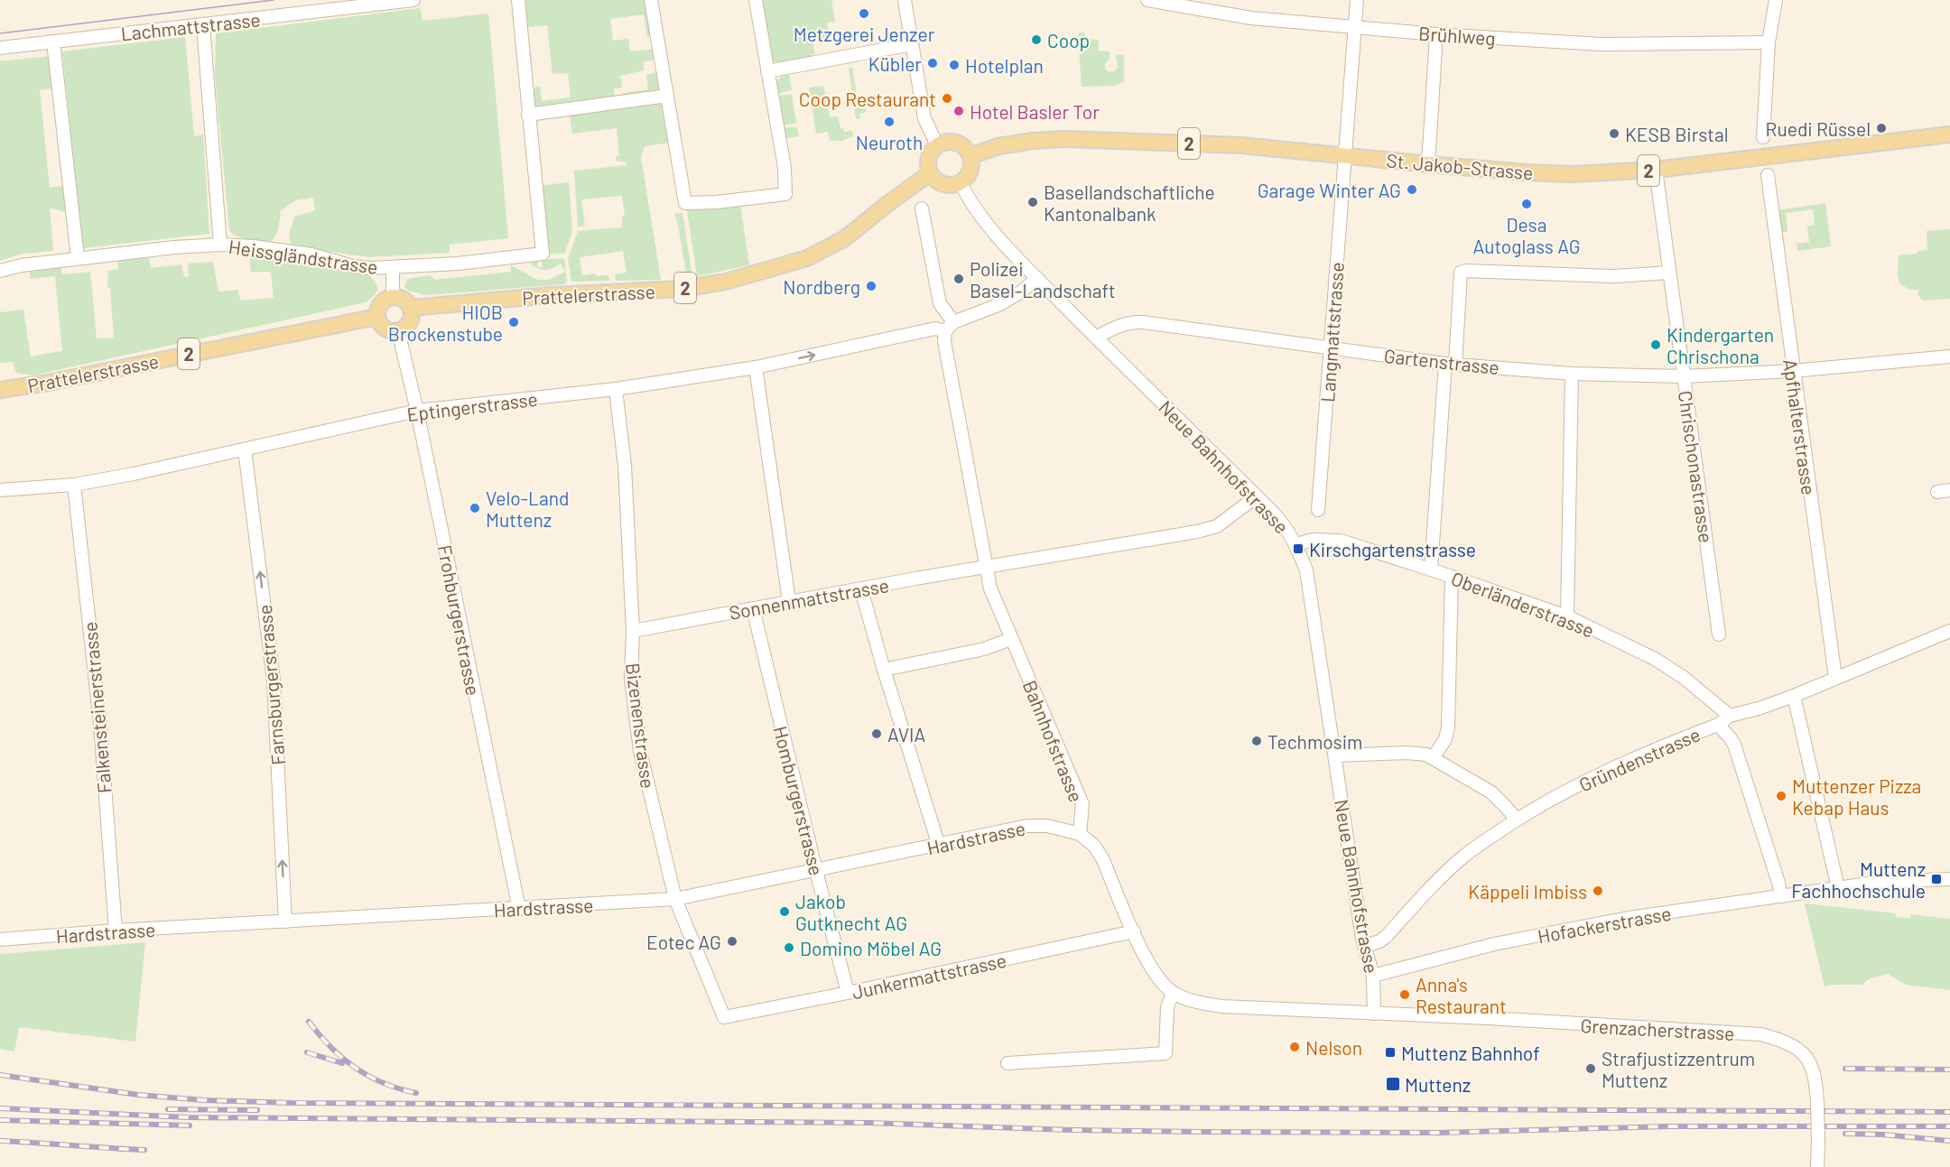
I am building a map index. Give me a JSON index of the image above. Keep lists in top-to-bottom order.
{
  "streets": {
    "main road": ["2", "St. Jakob-Strasse", "Prattelerstrasse"],
    "street": [
      "Lachmattstrasse",
      "Brühlweg",
      "Heissgländstrasse",
      "Langmattstrasse",
      "Gartenstrasse",
      "Eptingerstrasse",
      "Apfhalterstrasse",
      "Neue Bahnhofstrasse",
      "Chrischonastrasse",
      "Sonnenmattstrasse",
      "Oberländerstrasse",
      "Frohburgerstrasse",
      "Farnsburgerstrasse",
      "Falkensteinerstrasse",
      "Bizenenstrasse",
      "Bahnhofstrasse",
      "Gründenstrasse",
      "Homburgerstrasse",
      "Hardstrasse",
      "Hofackerstrasse",
      "Junkermattstrasse",
      "Grenzacherstrasse"
    ]
  },
  "crossings": [
    ["Brühlweg", "Langmattstrasse"],
    ["St. Jakob-Strasse", "Prattelerstrasse"],
    ["St. Jakob-Strasse", "Langmattstrasse"],
    ["St. Jakob-Strasse", "Neue Bahnhofstrasse"],
    ["St. Jakob-Strasse", "Chrischonastrasse"],
    ["Prattelerstrasse", "Neue Bahnhofstrasse"],
    ["Prattelerstrasse", "Frohburgerstrasse"],
    ["Langmattstrasse", "Gartenstrasse"],
    ["Gartenstrasse", "Apfhalterstrasse"],
    ["Gartenstrasse", "Neue Bahnhofstrasse"],
    ["Gartenstrasse", "Chrischonastrasse"],
    ["Eptingerstrasse", "Frohburgerstrasse"],
    ["Eptingerstrasse", "Farnsburgerstrasse"],
    ["Eptingerstrasse", "Falkensteinerstrasse"],
    ["Eptingerstrasse", "Bizenenstrasse"],
    ["Eptingerstrasse", "Bahnhofstrasse"],
    ["Apfhalterstrasse", "Gründenstrasse"],
    ["Neue Bahnhofstrasse", "Oberländerstrasse"],
    ["Neue Bahnhofstrasse", "Gründenstrasse"],
    ["Neue Bahnhofstrasse", "Hofackerstrasse"],
    ["Neue Bahnhofstrasse", "Grenzacherstrasse"],
    ["Sonnenmattstrasse", "Bizenenstrasse"],
    ["Sonnenmattstrasse", "Bahnhofstrasse"],
    ["Sonnenmattstrasse", "Homburgerstrasse"],
    ["Oberländerstrasse", "Gründenstrasse"],
    ["Frohburgerstrasse", "Hardstrasse"],
    ["Farnsburgerstrasse", "Hardstrasse"],
    ["Falkensteinerstrasse", "Hardstrasse"],
    ["Bizenenstrasse", "Hardstrasse"],
    ["Bizenenstrasse", "Junkermattstrasse"],
    ["Bahnhofstrasse", "Hardstrasse"],
    ["Homburgerstrasse", "Hardstrasse"],
    ["Homburgerstrasse", "Junkermattstrasse"]
  ],
  "one_way": ["Farnsburgerstrasse"],
  "places": {
    "other": [
      "Metzgerei Jenzer",
      "Coop",
      "Kübler",
      "Hotelplan",
      "Coop Restaurant",
      "Hotel Basler Tor",
      "Neuroth",
      "Ruedi Rüssel",
      "KESB Birstal",
      "Garage Winter AG",
      "Basellandschaftliche Kantonalbank",
      "Desa Autoglass AG",
      "Polizei Basel-Landschaft",
      "Nordberg",
      "HIOB Brockenstube",
      "Kindergarten Chrischona",
      "Velo-Land Muttenz",
      "AVIA",
      "Techmosim",
      "Muttenzer Pizza Kebap Haus",
      "Käppeli Imbiss",
      "Jakob Gutknecht AG",
      "Eotec AG",
      "Domino Möbel AG",
      "Anna's Restaurant",
      "Nelson",
      "Strafjustizzentrum Muttenz"
    ],
    "transit": [
      "Kirschgartenstrasse",
      "Muttenz Fachhochschule",
      "Muttenz Bahnhof",
      "Muttenz"
    ]
  }
}
